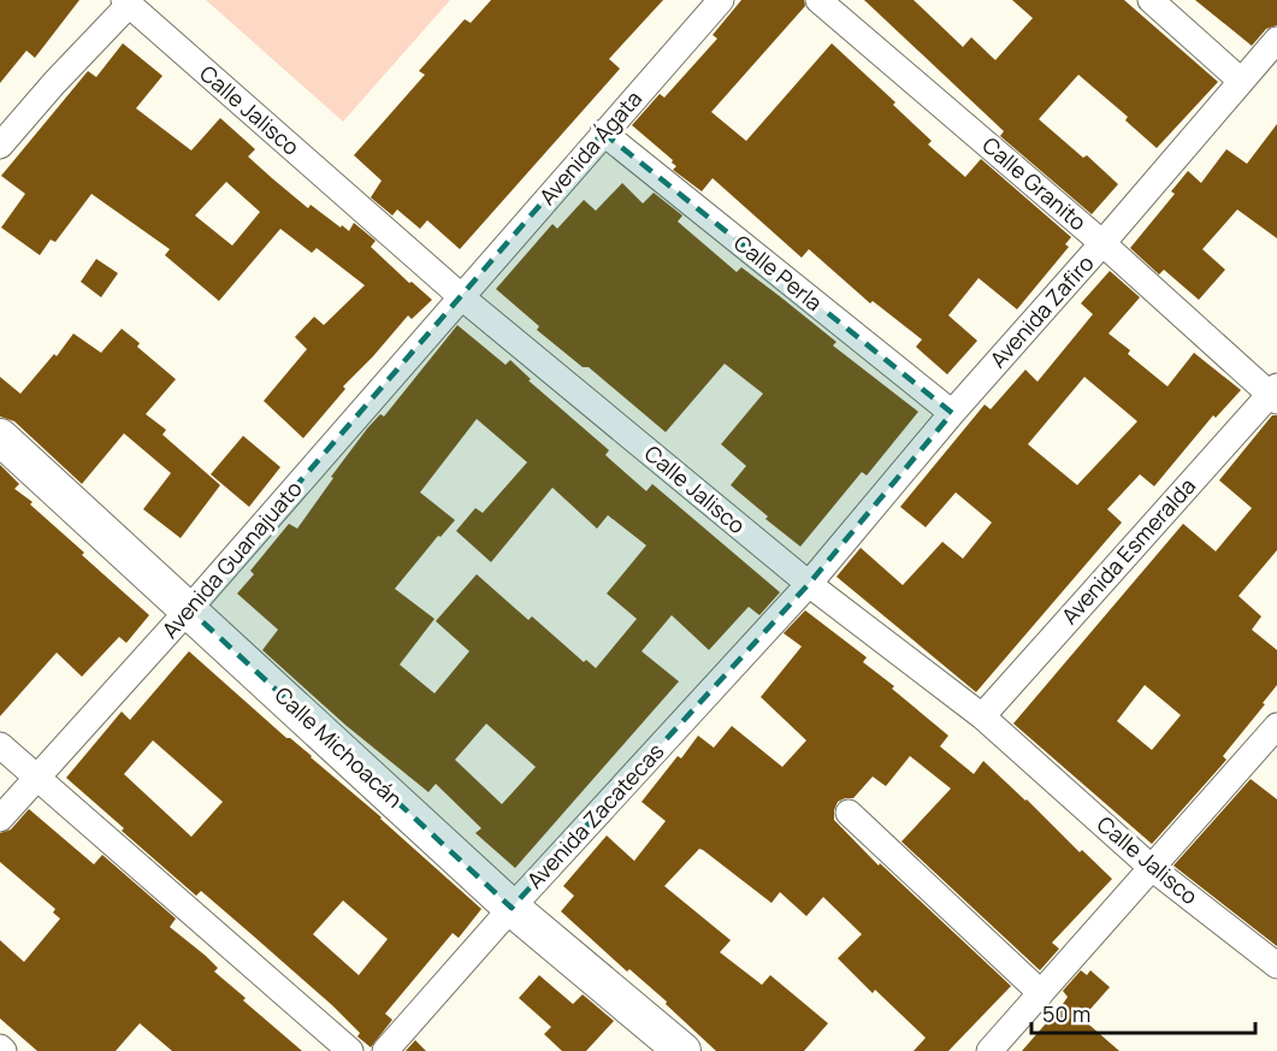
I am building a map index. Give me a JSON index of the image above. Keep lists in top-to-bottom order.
{
  "streets": {
    "street": [
      "Calle Jalisco",
      "Avenida Ágata",
      "Calle Granito",
      "Calle Perla",
      "Avenida Zafiro",
      "Avenida Esmeralda",
      "Avenida Guanajuato",
      "Calle Michoacán",
      "Avenida Zacatecas"
    ]
  },
  "crossings": [
    ["Calle Jalisco", "Avenida Ágata"],
    ["Calle Jalisco", "Avenida Zafiro"],
    ["Calle Jalisco", "Avenida Esmeralda"],
    ["Calle Jalisco", "Avenida Guanajuato"],
    ["Calle Jalisco", "Avenida Zacatecas"],
    ["Avenida Ágata", "Calle Perla"],
    ["Avenida Ágata", "Avenida Guanajuato"],
    ["Calle Granito", "Avenida Zafiro"],
    ["Calle Granito", "Avenida Esmeralda"],
    ["Calle Perla", "Avenida Zafiro"],
    ["Avenida Zafiro", "Avenida Zacatecas"],
    ["Avenida Guanajuato", "Calle Michoacán"],
    ["Calle Michoacán", "Avenida Zacatecas"]
  ],
  "scale_bar": "50 m"
}
